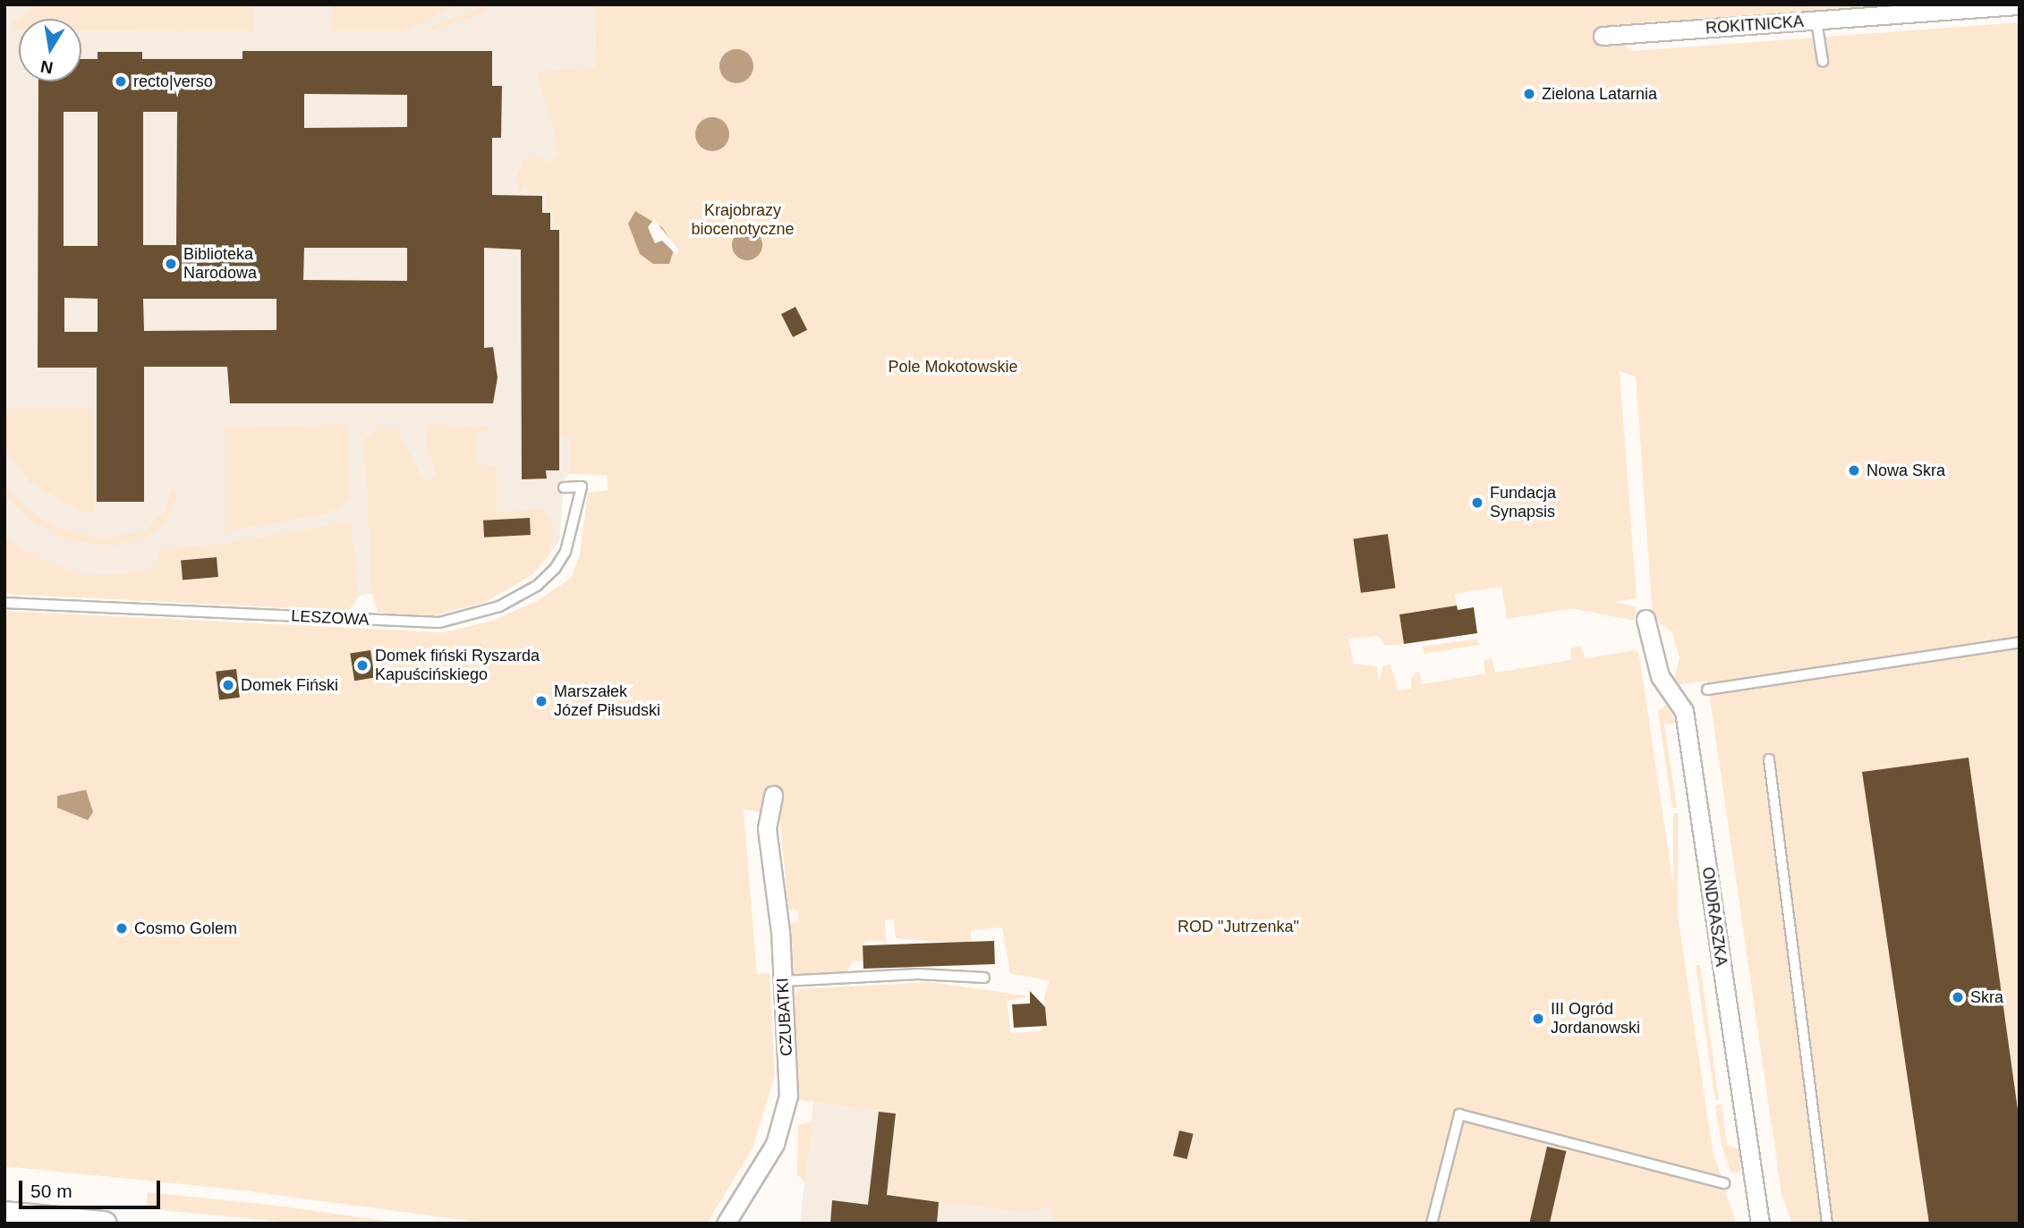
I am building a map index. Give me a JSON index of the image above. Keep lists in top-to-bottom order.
{
  "streets": {
    "street": ["ROKITNICKA", "ONDRASZKA", "CZUBATKI"],
    "lane": ["LESZOWA"]
  },
  "parks": ["Krajobrazy biocenotyczne", "Pole Mokotowskie", "ROD \"Jutrzenka\""],
  "places": [
    "recto|verso",
    "Zielona Latarnia",
    "Biblioteka Narodowa",
    "Nowa Skra",
    "Fundacja Synapsis",
    "Domek fiński Ryszarda Kapuścińskiego",
    "Domek Fiński",
    "Marszałek Józef Piłsudski",
    "Cosmo Golem",
    "Skra",
    "III Ogród Jordanowski"
  ],
  "scale_bar": "50 m",
  "north": "bottom"
}
